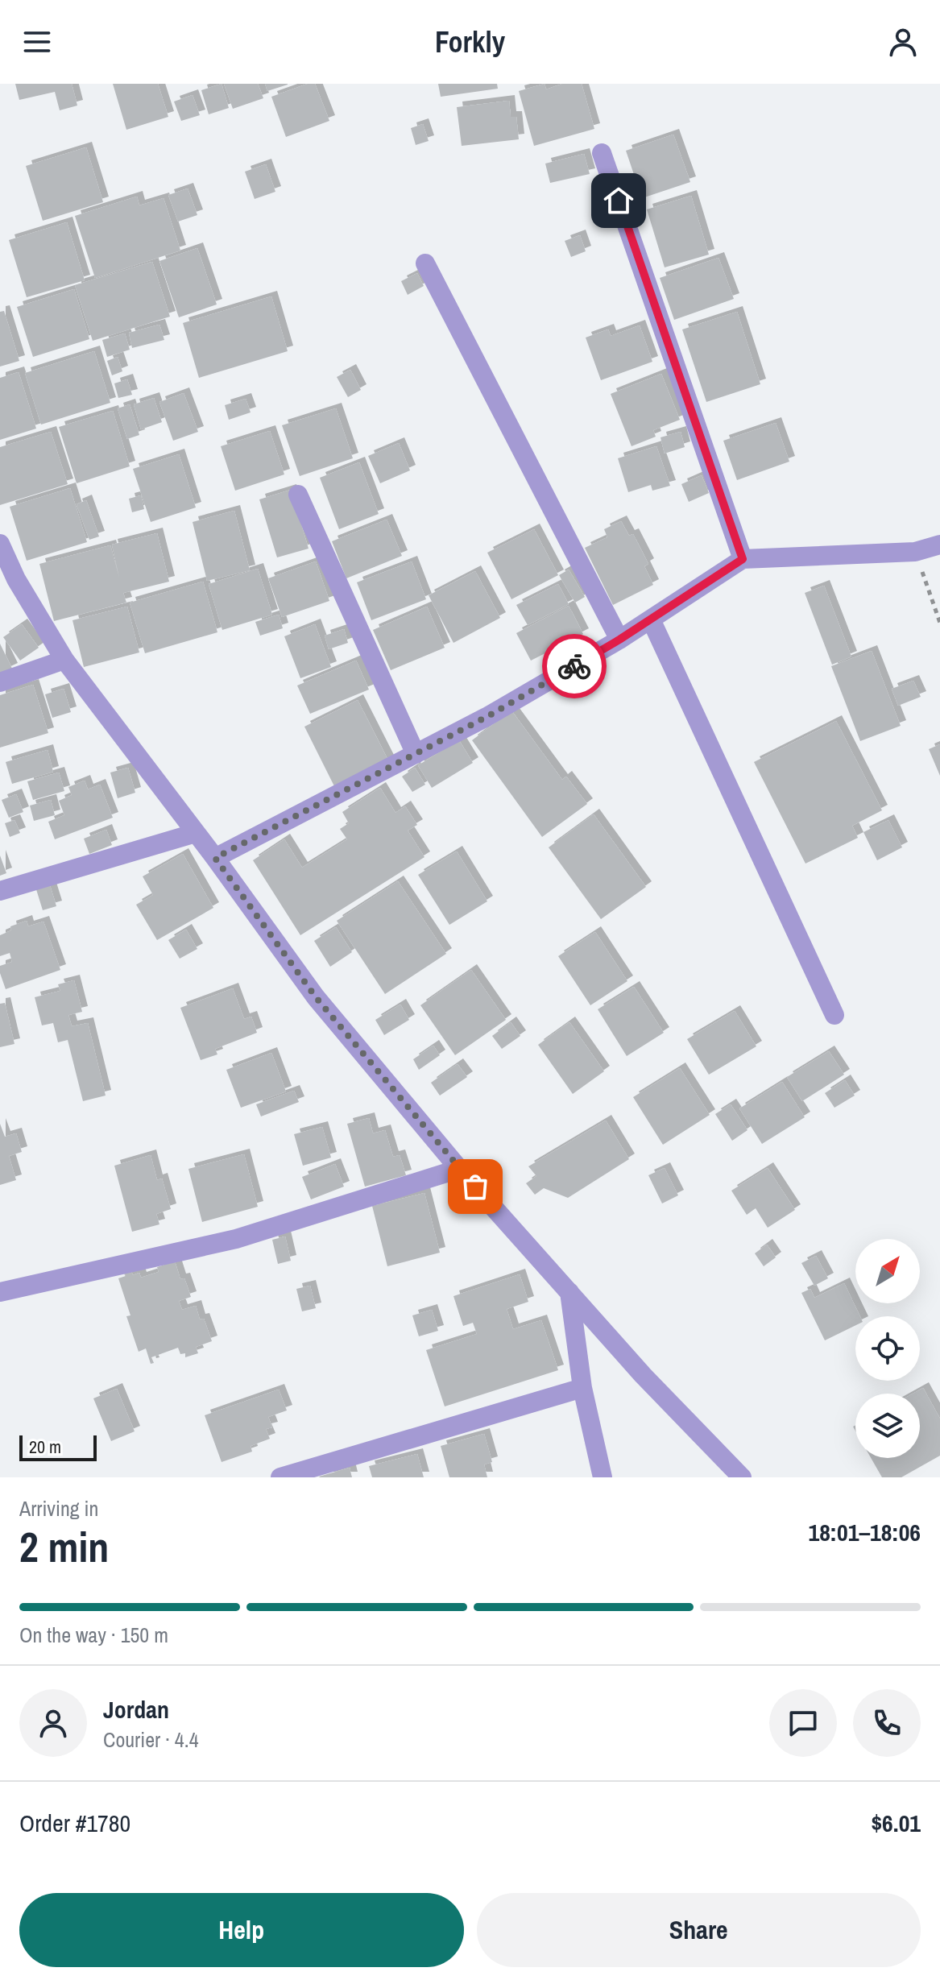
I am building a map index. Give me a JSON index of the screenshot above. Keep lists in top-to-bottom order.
{
  "scale_bar": "20 m",
  "north": "top right",
  "page": {
    "header": "Forkly",
    "scale": "20 m",
    "heading": ["2 min", "Arriving in", "18:01–18:06"],
    "panel": [
      "Jordan",
      "Courier · 4.4",
      "Order #1780",
      "$6.01"
    ],
    "bar": "On the way · 150 m",
    "buttons": ["Help", "Share"]
  }
}
